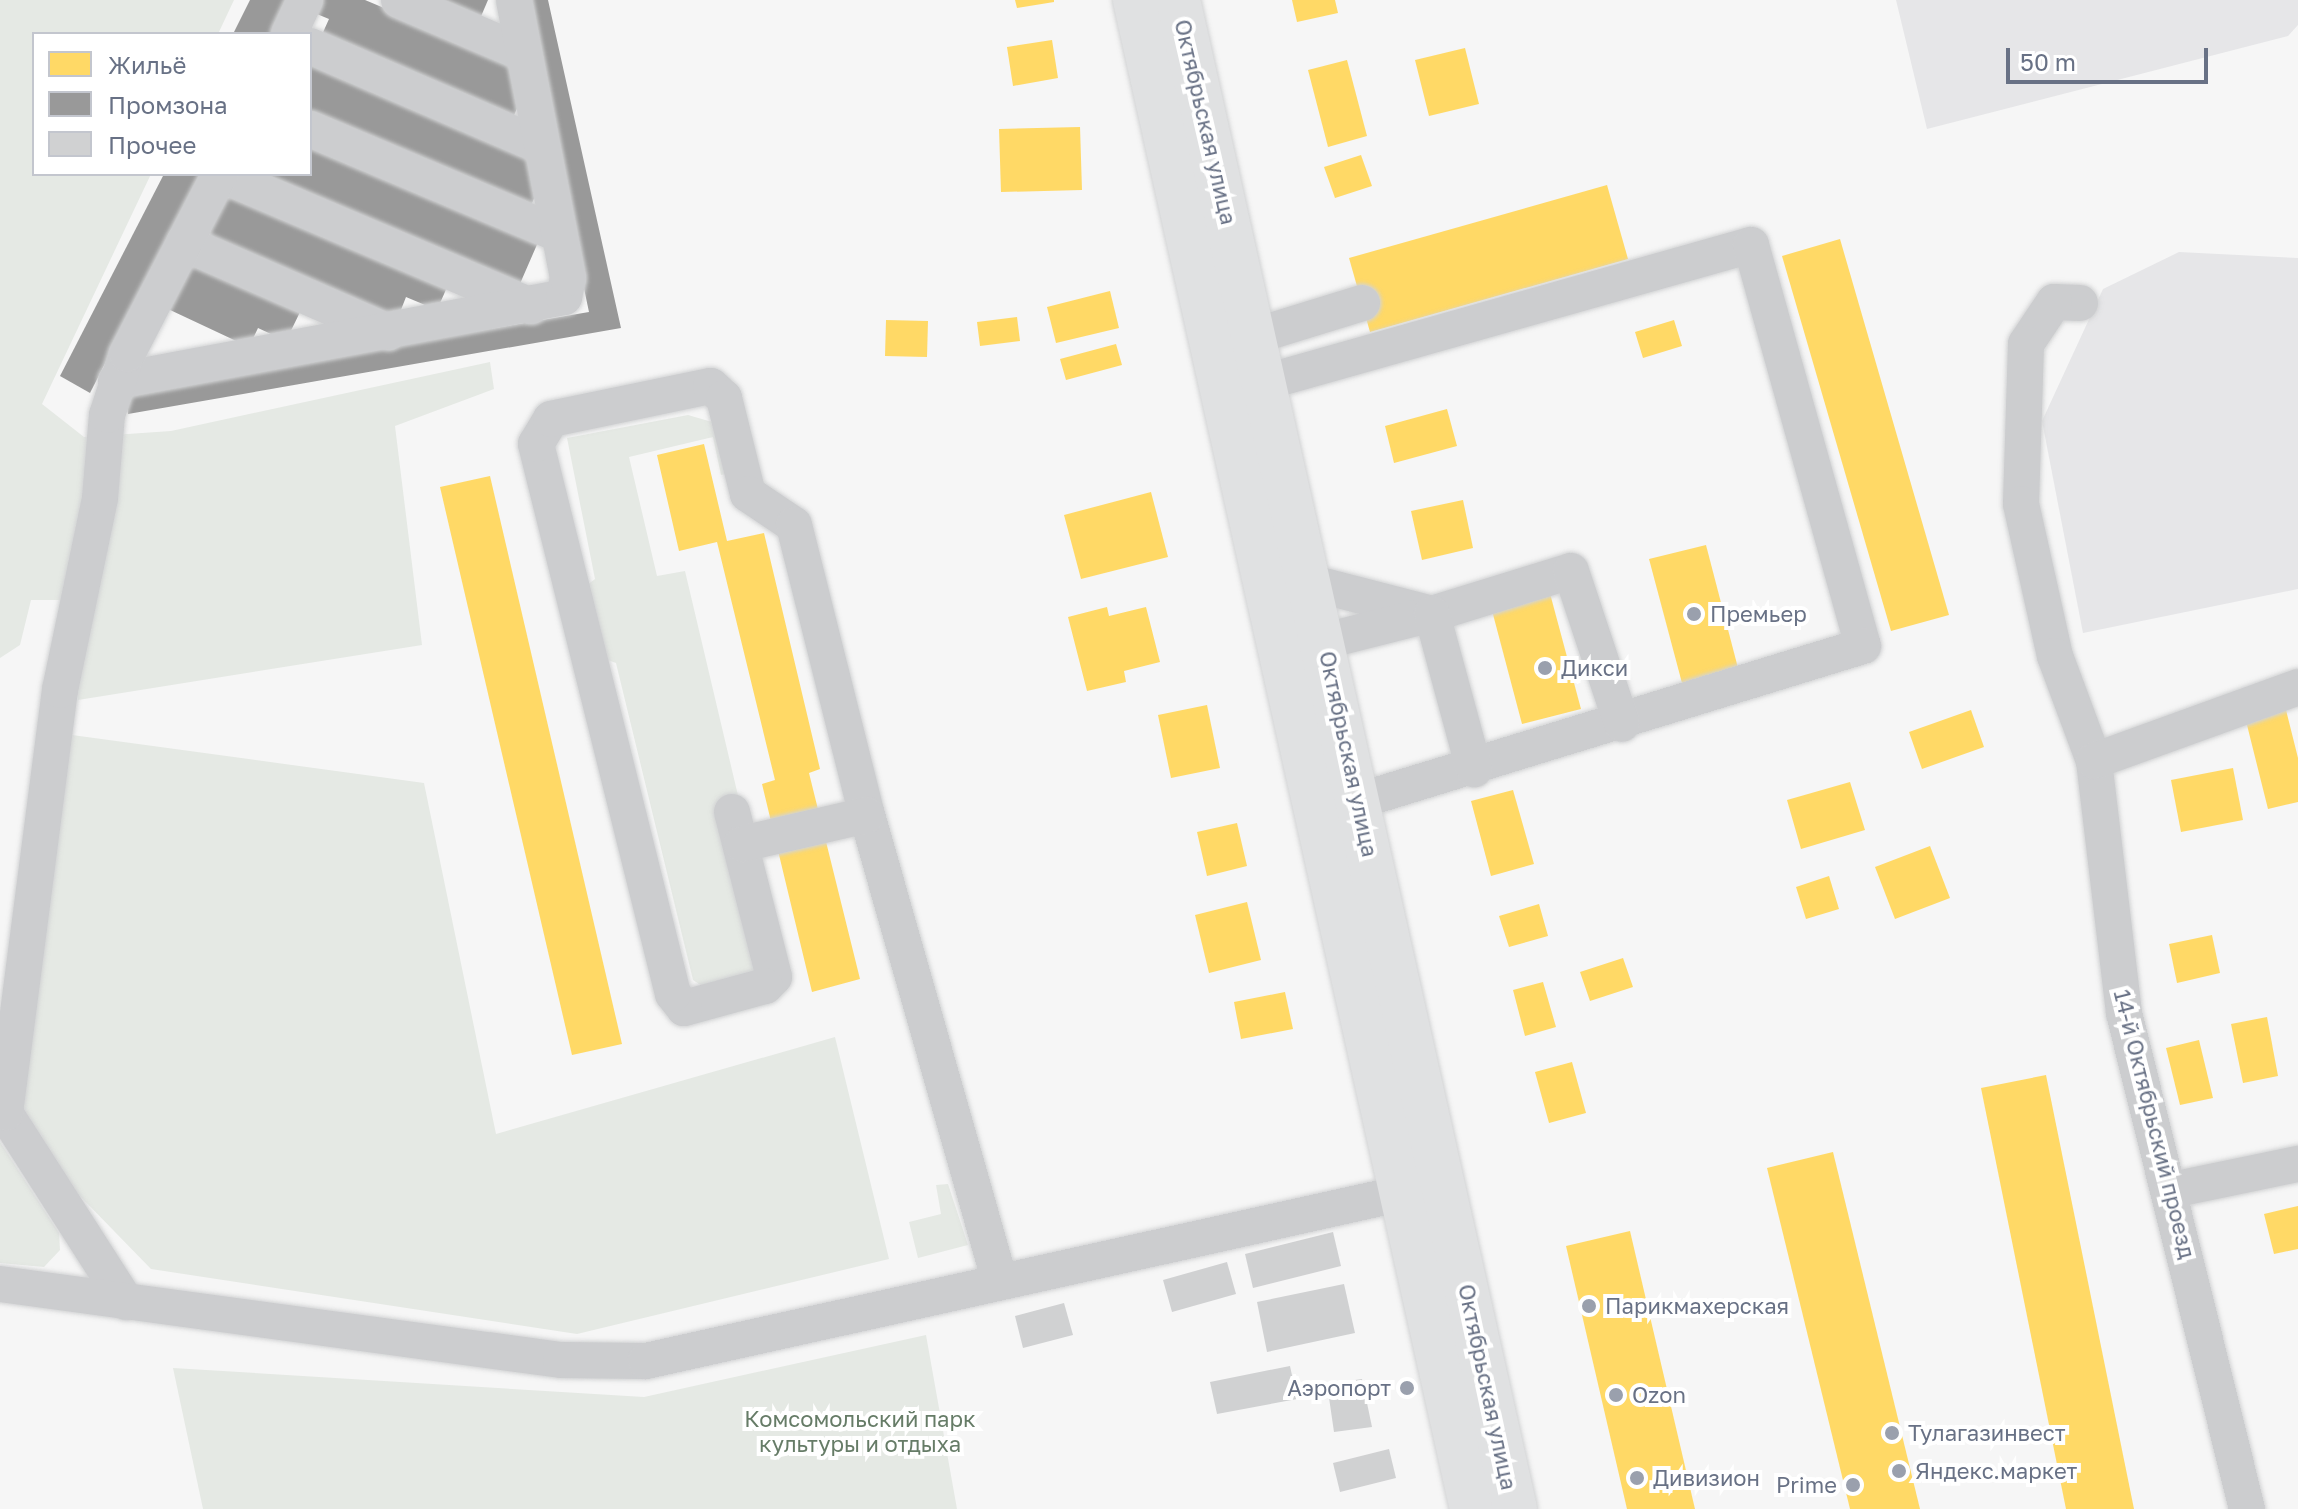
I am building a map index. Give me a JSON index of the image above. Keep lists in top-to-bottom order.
{
  "streets": {
    "main road": ["Октябрьская улица"],
    "street": ["14-й Октябрьский проезд"]
  },
  "parks": ["Комсомольский парк культуры и отдыха"],
  "places": [
    "Премьер",
    "Дикси",
    "Парикмахерская",
    "Аэропорт",
    "Ozon",
    "Тулагазинвест",
    "Яндекс.маркет",
    "Дивизион",
    "Prime"
  ],
  "legend": ["Жильё", "Промзона", "Прочее"],
  "scale_bar": "50 m"
}
